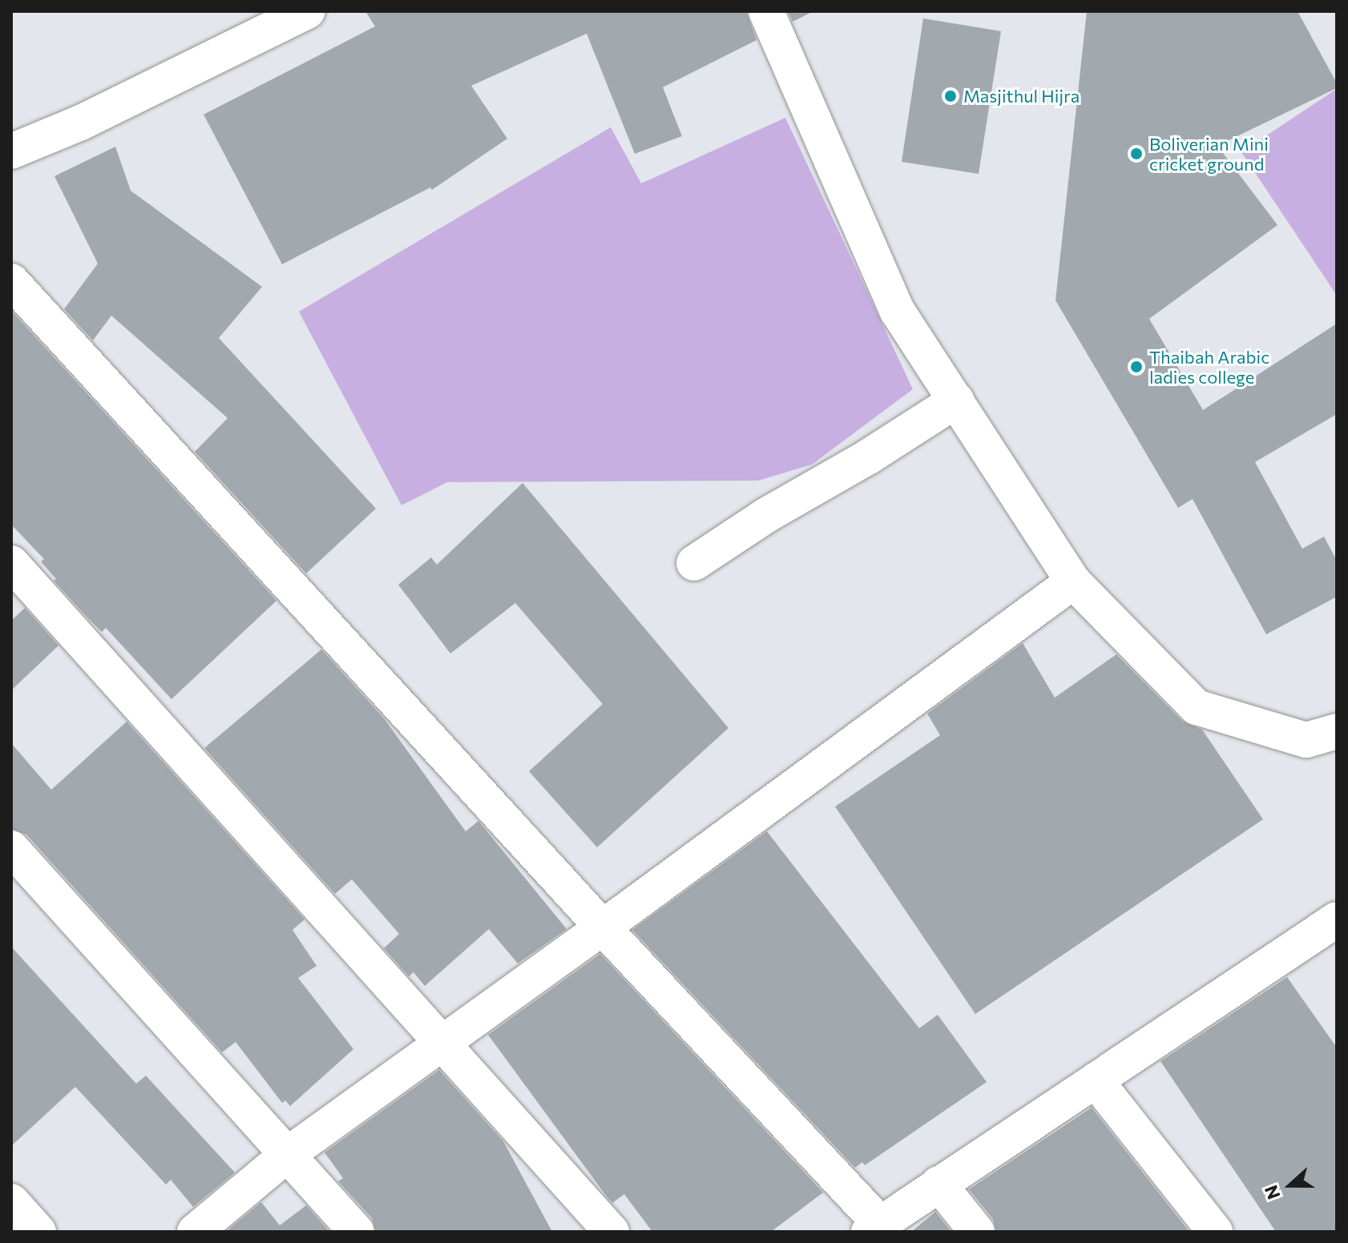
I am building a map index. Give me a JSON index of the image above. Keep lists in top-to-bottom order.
{
  "places": ["Masjithul Hijra", "Boliverian Mini cricket ground", "Thaibah Arabic ladies college"],
  "north": "left"
}
